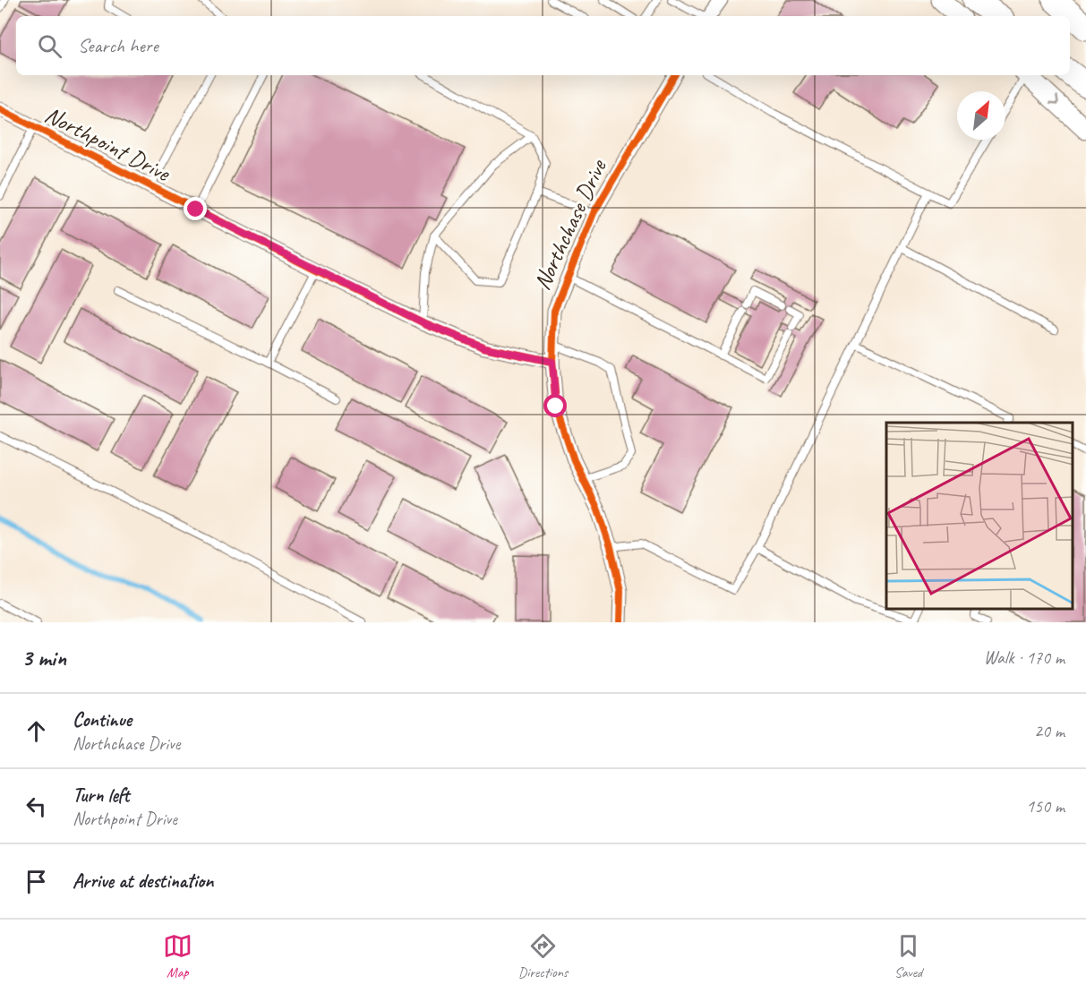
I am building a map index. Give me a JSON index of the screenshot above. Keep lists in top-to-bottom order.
{
  "streets": {
    "street": ["Northpoint Drive", "Northchase Drive"]
  },
  "crossings": [
    ["Northpoint Drive", "Northchase Drive"]
  ],
  "north": "top right",
  "page": {
    "search": "Search here",
    "heading": ["3 min", "Walk · 170 m"],
    "list": [
      ["Continue", "Northchase Drive", "20 m"],
      ["Turn left", "Northpoint Drive", "150 m"],
      "Arrive at destination"
    ],
    "nav": ["Map", "Directions", "Saved"]
  }
}
